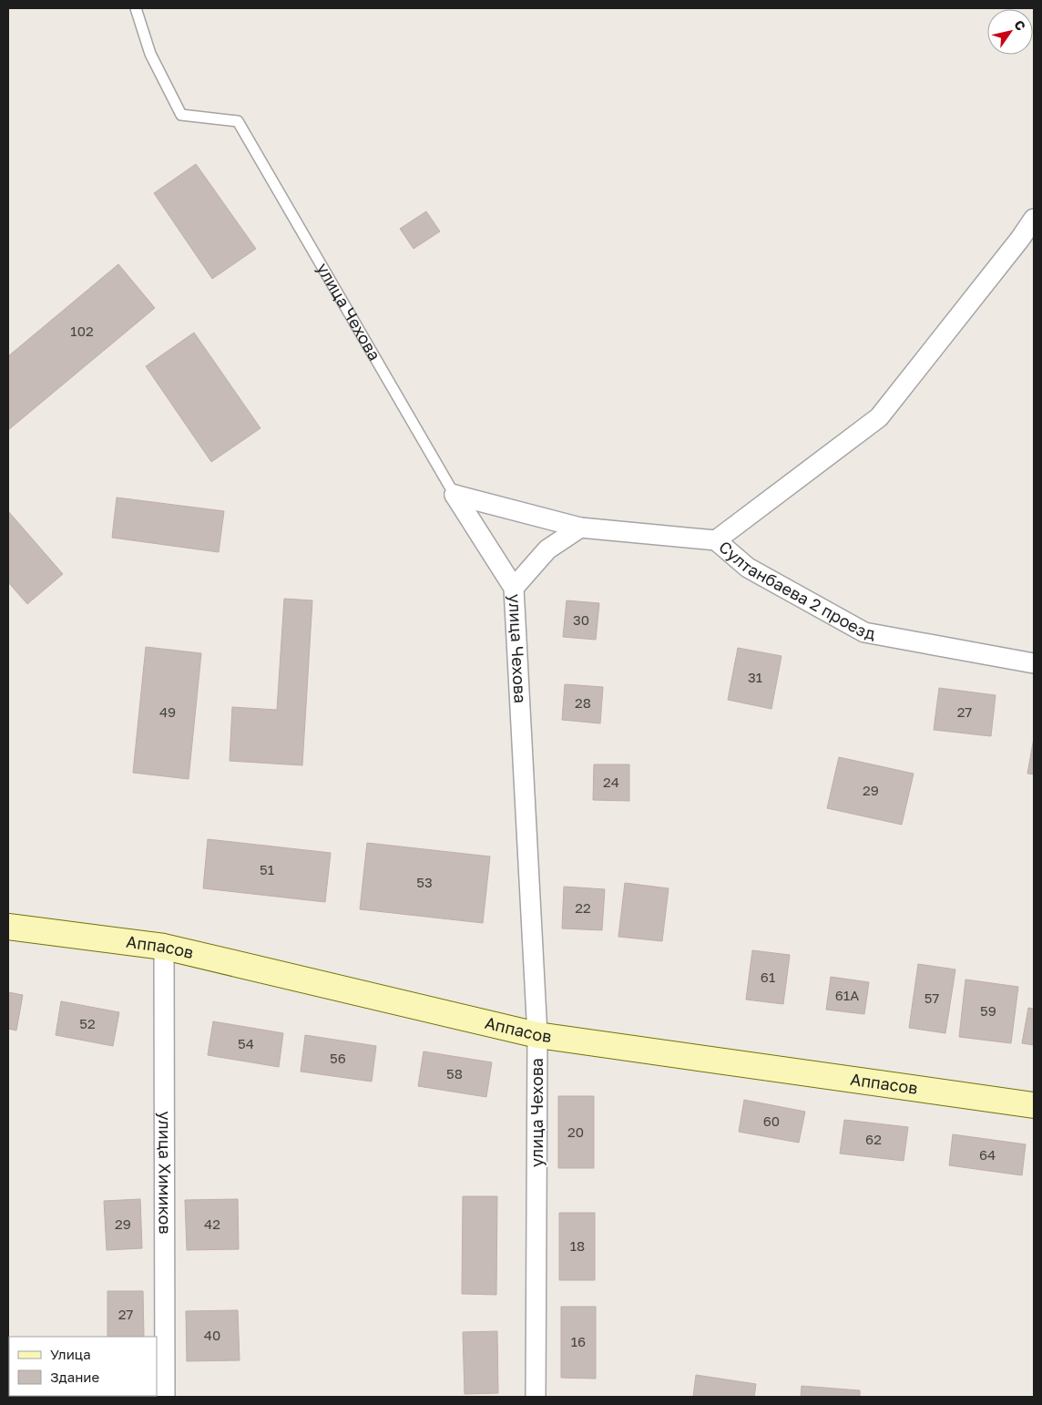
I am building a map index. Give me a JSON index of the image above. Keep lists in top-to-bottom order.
{
  "streets": {
    "street": [
      "улица Чехова",
      "Султанбаева 2 проезд",
      "Аппасов",
      "улица Химиков"
    ]
  },
  "crossings": [
    ["улица Чехова", "Султанбаева 2 проезд"],
    ["улица Чехова", "Аппасов"],
    ["Аппасов", "улица Химиков"]
  ],
  "house_numbers": [
    "102",
    "30",
    "31",
    "28",
    "49",
    "27",
    "24",
    "29",
    "51",
    "53",
    "22",
    "61",
    "61А",
    "57",
    "59",
    "52",
    "54",
    "56",
    "58",
    "60",
    "20",
    "62",
    "64",
    "29",
    "42",
    "18",
    "27",
    "40",
    "16"
  ],
  "legend": ["Улица", "Здание"],
  "north": "top right"
}
